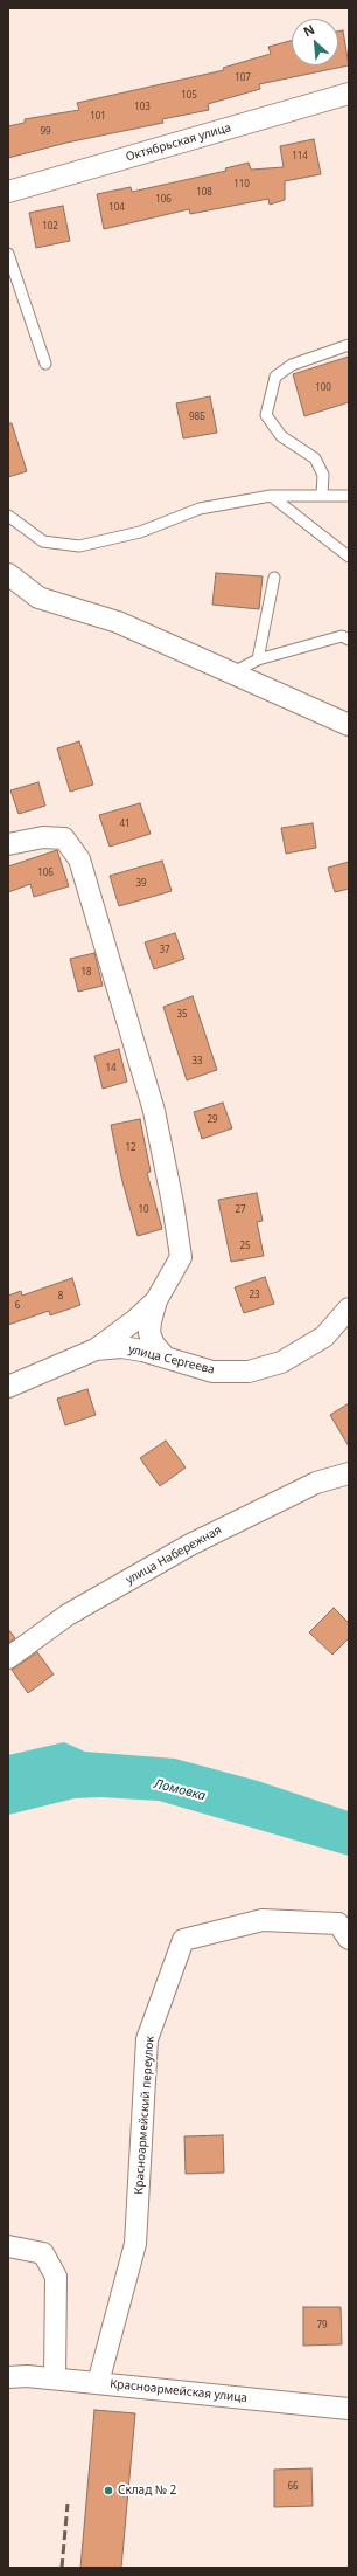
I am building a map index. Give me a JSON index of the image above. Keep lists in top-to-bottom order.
{
  "streets": {
    "street": [
      "Октябрьская улица",
      "улица Сергеева",
      "улица Набережная",
      "Красноармейский переулок",
      "Красноармейская улица"
    ]
  },
  "crossings": [
    ["Красноармейский переулок", "Красноармейская улица"]
  ],
  "water": ["Ломовка"],
  "places": ["Склад № 2"],
  "house_numbers": [
    "107",
    "105",
    "103",
    "101",
    "99",
    "114",
    "110",
    "108",
    "106",
    "104",
    "102",
    "100",
    "98Б",
    "41",
    "106",
    "39",
    "37",
    "18",
    "35",
    "33",
    "14",
    "29",
    "12",
    "10",
    "27",
    "25",
    "23",
    "8",
    "6",
    "79",
    "66"
  ],
  "north": "top left"
}
